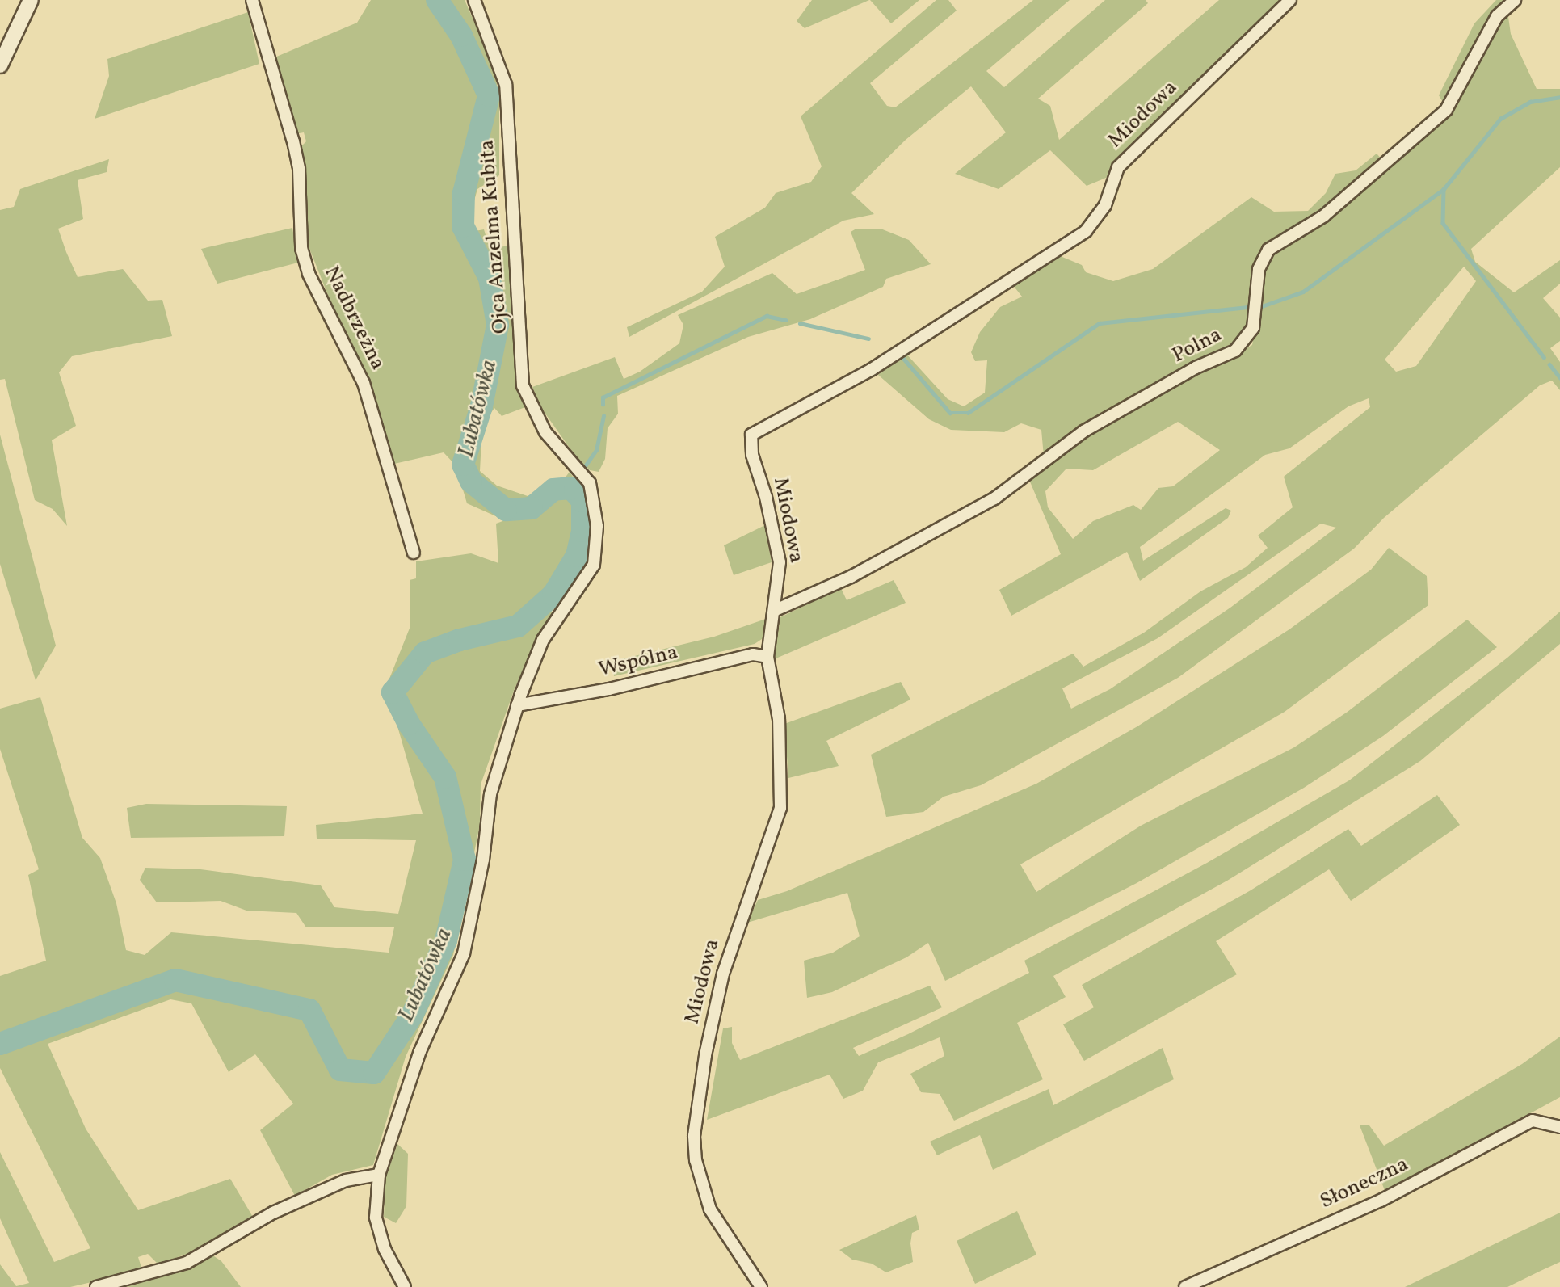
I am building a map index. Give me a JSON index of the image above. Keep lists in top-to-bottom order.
{
  "streets": {
    "street": [
      "Miodowa",
      "Ojca Anzelma Kubita",
      "Nadbrzeżna",
      "Polna",
      "Wspólna",
      "Słoneczna"
    ]
  },
  "crossings": [
    ["Miodowa", "Polna"],
    ["Miodowa", "Wspólna"],
    ["Ojca Anzelma Kubita", "Wspólna"]
  ],
  "water": ["Lubatówka"]
}
